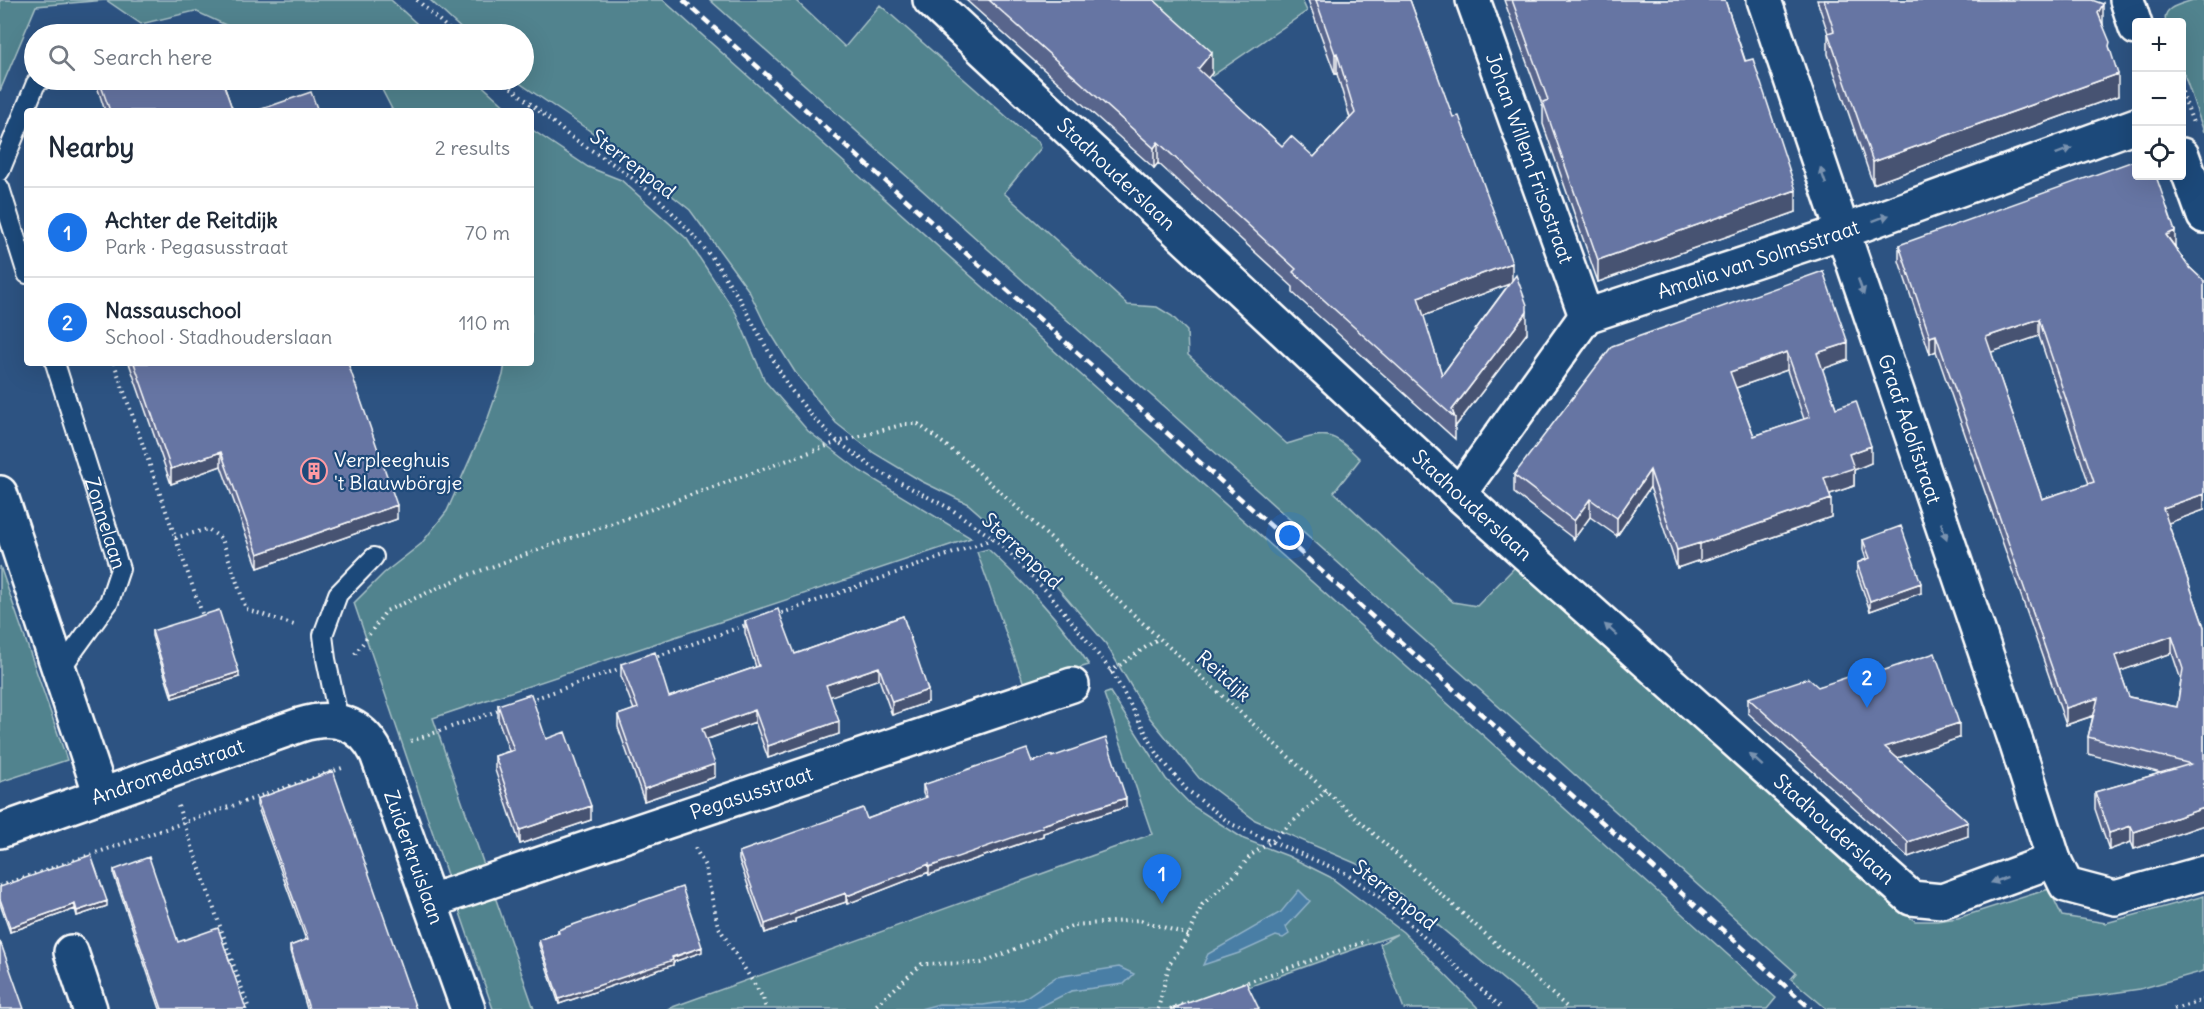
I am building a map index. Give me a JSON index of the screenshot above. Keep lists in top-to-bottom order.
{
  "streets": {
    "street": [
      "Johan Willem Frisostraat",
      "Stadhouderslaan",
      "Amalia van Solmsstraat",
      "Graaf Adolfstraat",
      "Andromedastraat",
      "Pegasusstraat",
      "Zuiderkruislaan"
    ],
    "lane": ["Zonnelaan"],
    "path": ["Sterrenpad", "Reitdijk"]
  },
  "crossings": [
    ["Johan Willem Frisostraat", "Amalia van Solmsstraat"],
    ["Sterrenpad", "Reitdijk"],
    ["Stadhouderslaan", "Graaf Adolfstraat"],
    ["Amalia van Solmsstraat", "Graaf Adolfstraat"],
    ["Andromedastraat", "Zuiderkruislaan"],
    ["Pegasusstraat", "Zuiderkruislaan"]
  ],
  "one_way": ["Stadhouderslaan", "Amalia van Solmsstraat"],
  "places": {
    "building": ["Verpleeghuis 't Blauwbörgje"]
  },
  "page": {
    "map_buttons": ["+", "−"],
    "search": "Search here",
    "heading": ["Nearby", "2 results"],
    "list": [
      {
        "mark": "1",
        "name": "Achter de Reitdijk",
        "note": "Park · Pegasusstraat",
        "value": "70 m"
      },
      {
        "mark": "2",
        "name": "Nassauschool",
        "note": "School · Stadhouderslaan",
        "value": "110 m"
      }
    ],
    "pins": ["2", "1"]
  }
}
